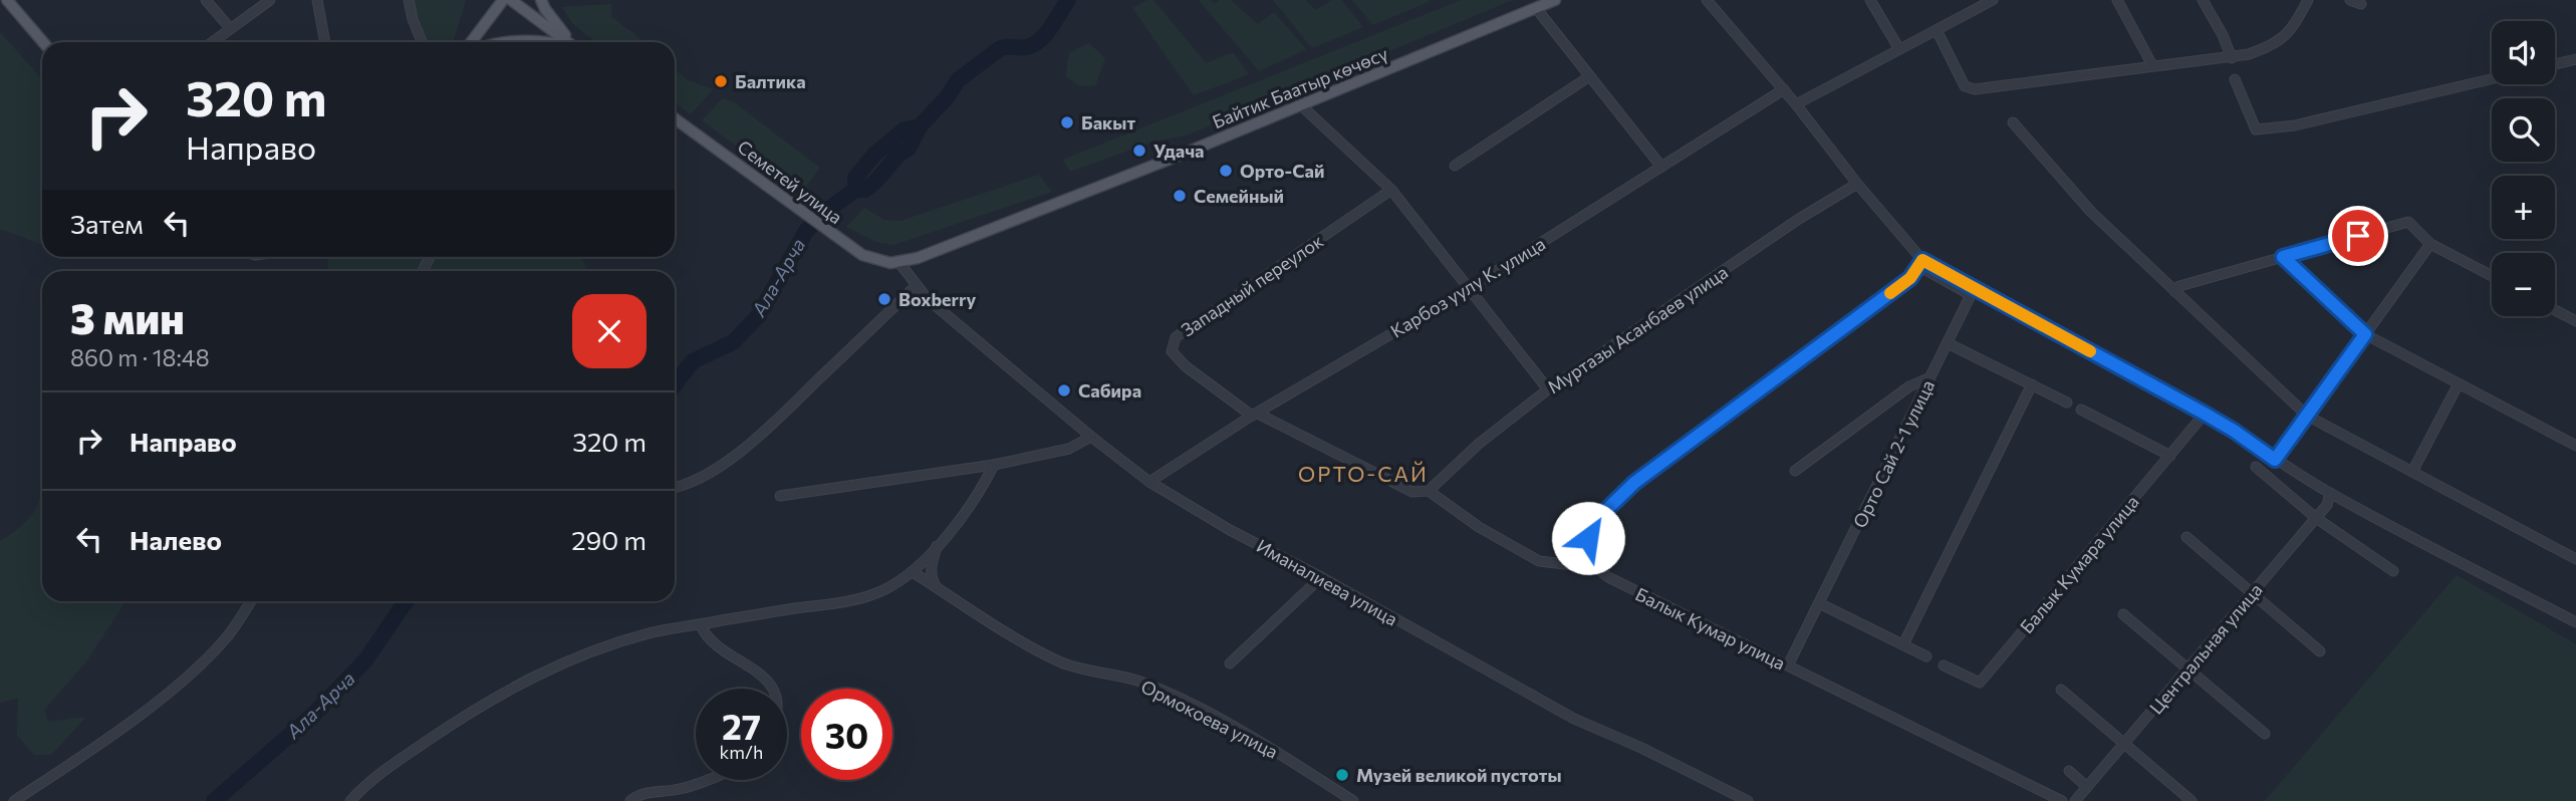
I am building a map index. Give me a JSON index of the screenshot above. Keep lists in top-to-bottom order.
{
  "streets": {
    "main road": ["Байтик Баатыр көчөсү", "Семетей улица"],
    "street": [
      "Западный переулок",
      "Карбоз уулу К. улица",
      "Муртазы Асанбаев улица",
      "Орто Сай 2-1 улица",
      "Балык Кумара улица",
      "Иманалиева улица",
      "Балык Кумар улица",
      "Центральная улица",
      "Ормокоева улица"
    ]
  },
  "crossings": [
    ["Байтик Баатыр көчөсү", "Семетей улица"],
    ["Байтик Баатыр көчөсү", "Иманалиева улица"],
    ["Семетей улица", "Иманалиева улица"],
    ["Западный переулок", "Карбоз уулу К. улица"],
    ["Карбоз уулу К. улица", "Иманалиева улица"],
    ["Орто Сай 2-1 улица", "Балык Кумар улица"]
  ],
  "districts": ["ОРТО-САЙ"],
  "water": ["Ала-Арча"],
  "places": [
    "Балтика",
    "Бакыт",
    "Удача",
    "Орто-Сай",
    "Семейный",
    "Boxberry",
    "Сабира",
    "Музей великой пустоты"
  ],
  "page": {
    "map_buttons": ["+", "−"],
    "turn": ["320 m", "Направо"],
    "then": "Затем",
    "heading": ["3 мин", "860 m · 18:48"],
    "list": [
      {
        "name": "Направо",
        "value": "320 m"
      },
      {
        "name": "Налево",
        "value": "290 m"
      }
    ],
    "speed": "27 km/h",
    "limit": "30"
  }
}
